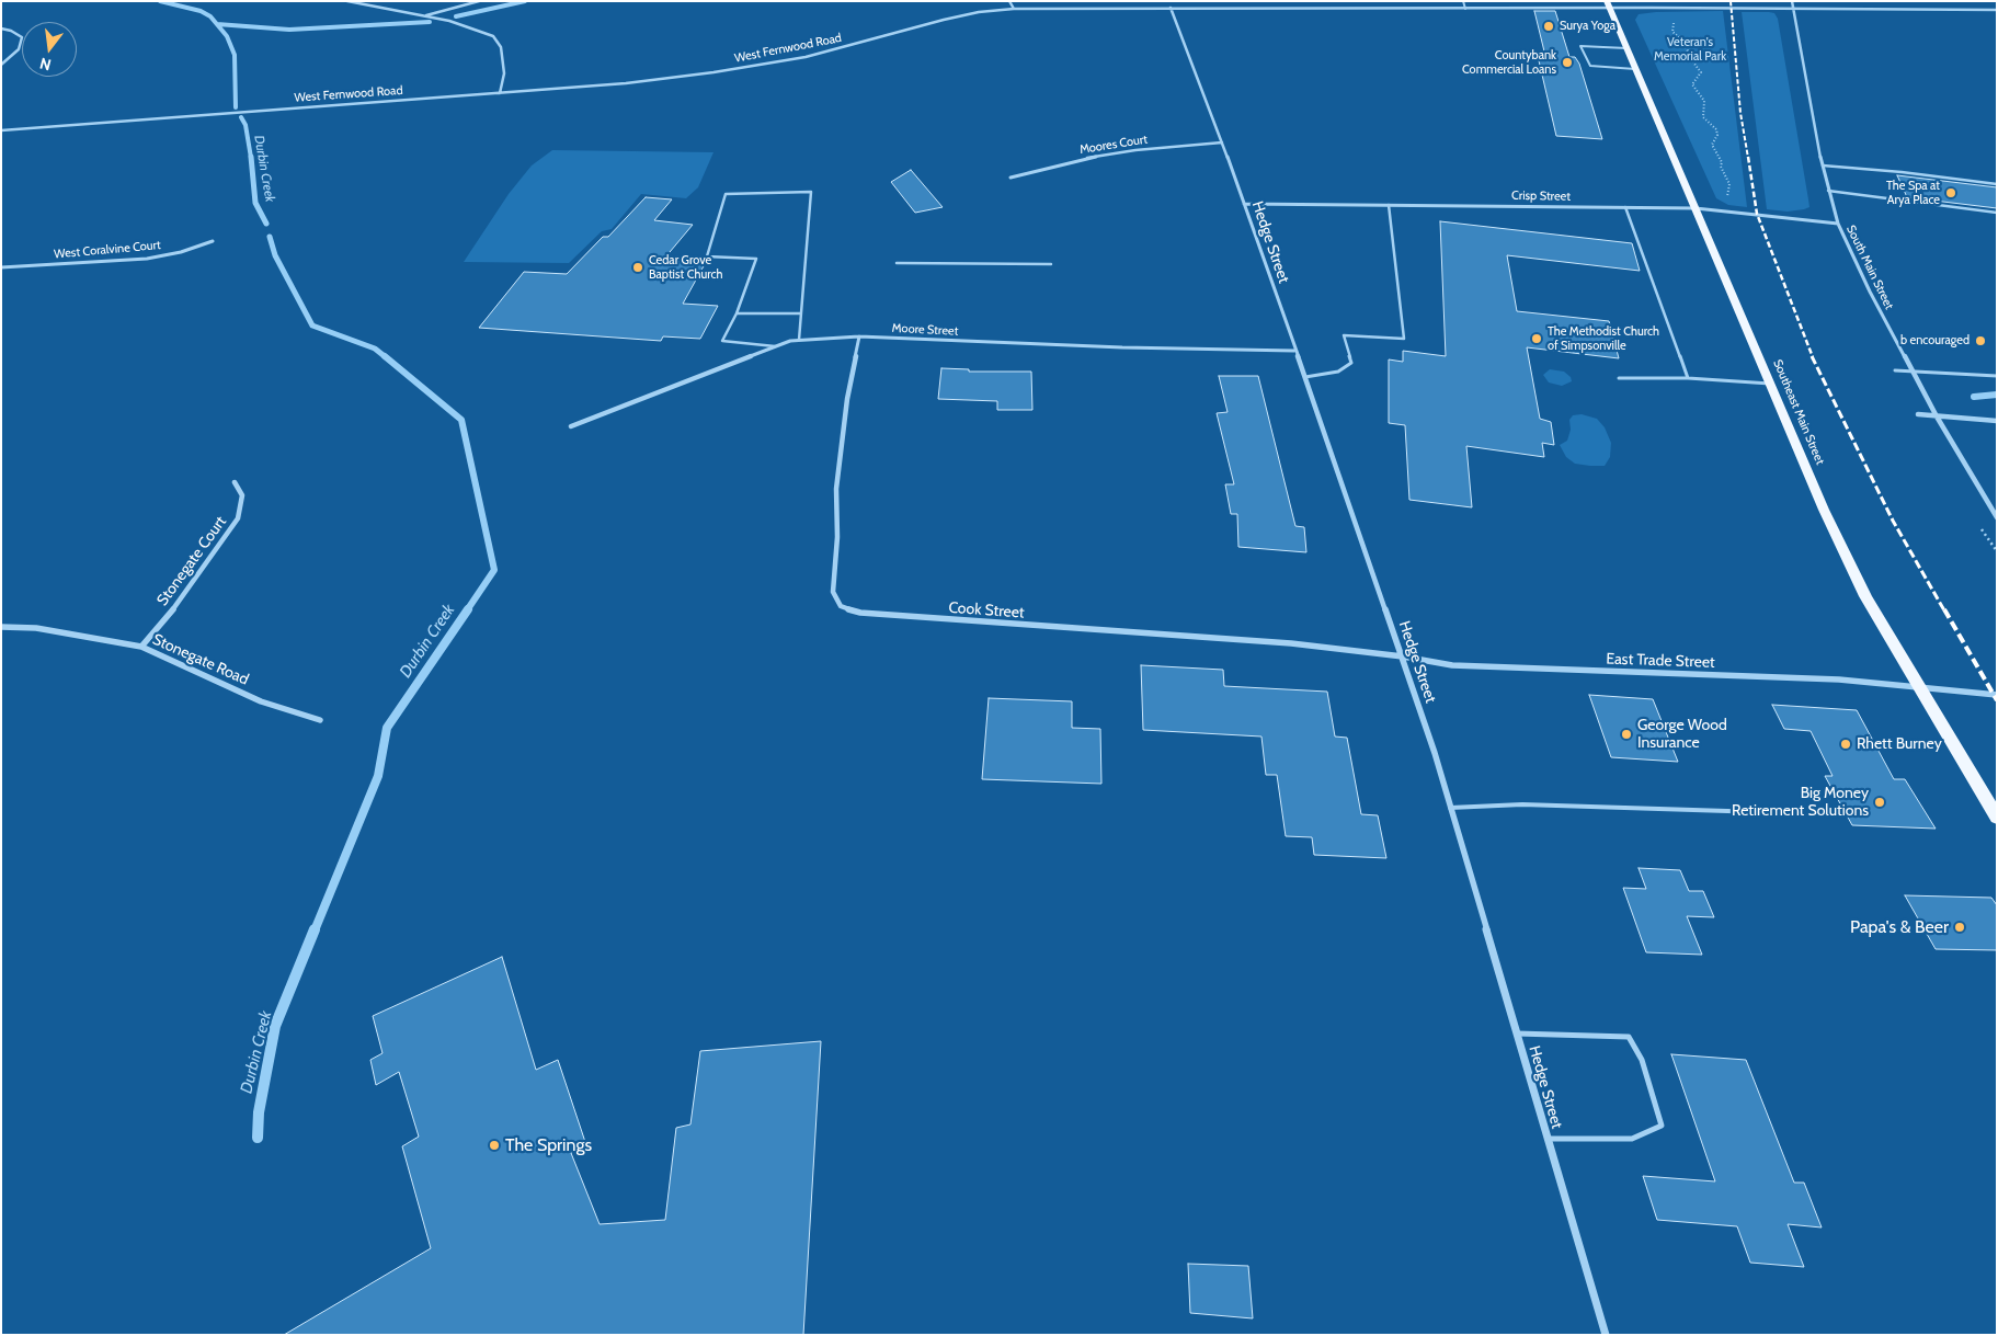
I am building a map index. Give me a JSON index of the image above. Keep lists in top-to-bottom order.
{
  "streets": {
    "main road": ["Southeast Main Street"],
    "street": [
      "West Fernwood Road",
      "Moores Court",
      "Crisp Street",
      "Hedge Street",
      "West Coralvine Court",
      "South Main Street",
      "Moore Street",
      "Stonegate Court",
      "Cook Street",
      "Stonegate Road",
      "East Trade Street"
    ]
  },
  "crossings": [
    ["West Fernwood Road", "Hedge Street"],
    ["West Fernwood Road", "South Main Street"],
    ["West Fernwood Road", "Southeast Main Street"],
    ["Moores Court", "Hedge Street"],
    ["Crisp Street", "Hedge Street"],
    ["Crisp Street", "South Main Street"],
    ["Crisp Street", "Southeast Main Street"],
    ["Hedge Street", "Moore Street"],
    ["Hedge Street", "Cook Street"],
    ["Hedge Street", "East Trade Street"],
    ["Moore Street", "Cook Street"],
    ["Southeast Main Street", "East Trade Street"],
    ["Stonegate Court", "Stonegate Road"],
    ["Cook Street", "East Trade Street"]
  ],
  "water": ["Durbin Creek"],
  "parks": ["Veteran's Memorial Park"],
  "places": [
    "Surya Yoga",
    "Countybank Commercial Loans",
    "The Spa at Arya Place",
    "Cedar Grove Baptist Church",
    "The Methodist Church of Simpsonville",
    "b encouraged",
    "George Wood Insurance",
    "Rhett Burney",
    "Big Money Retirement Solutions",
    "Papa's & Beer",
    "The Springs"
  ],
  "north": "bottom"
}
